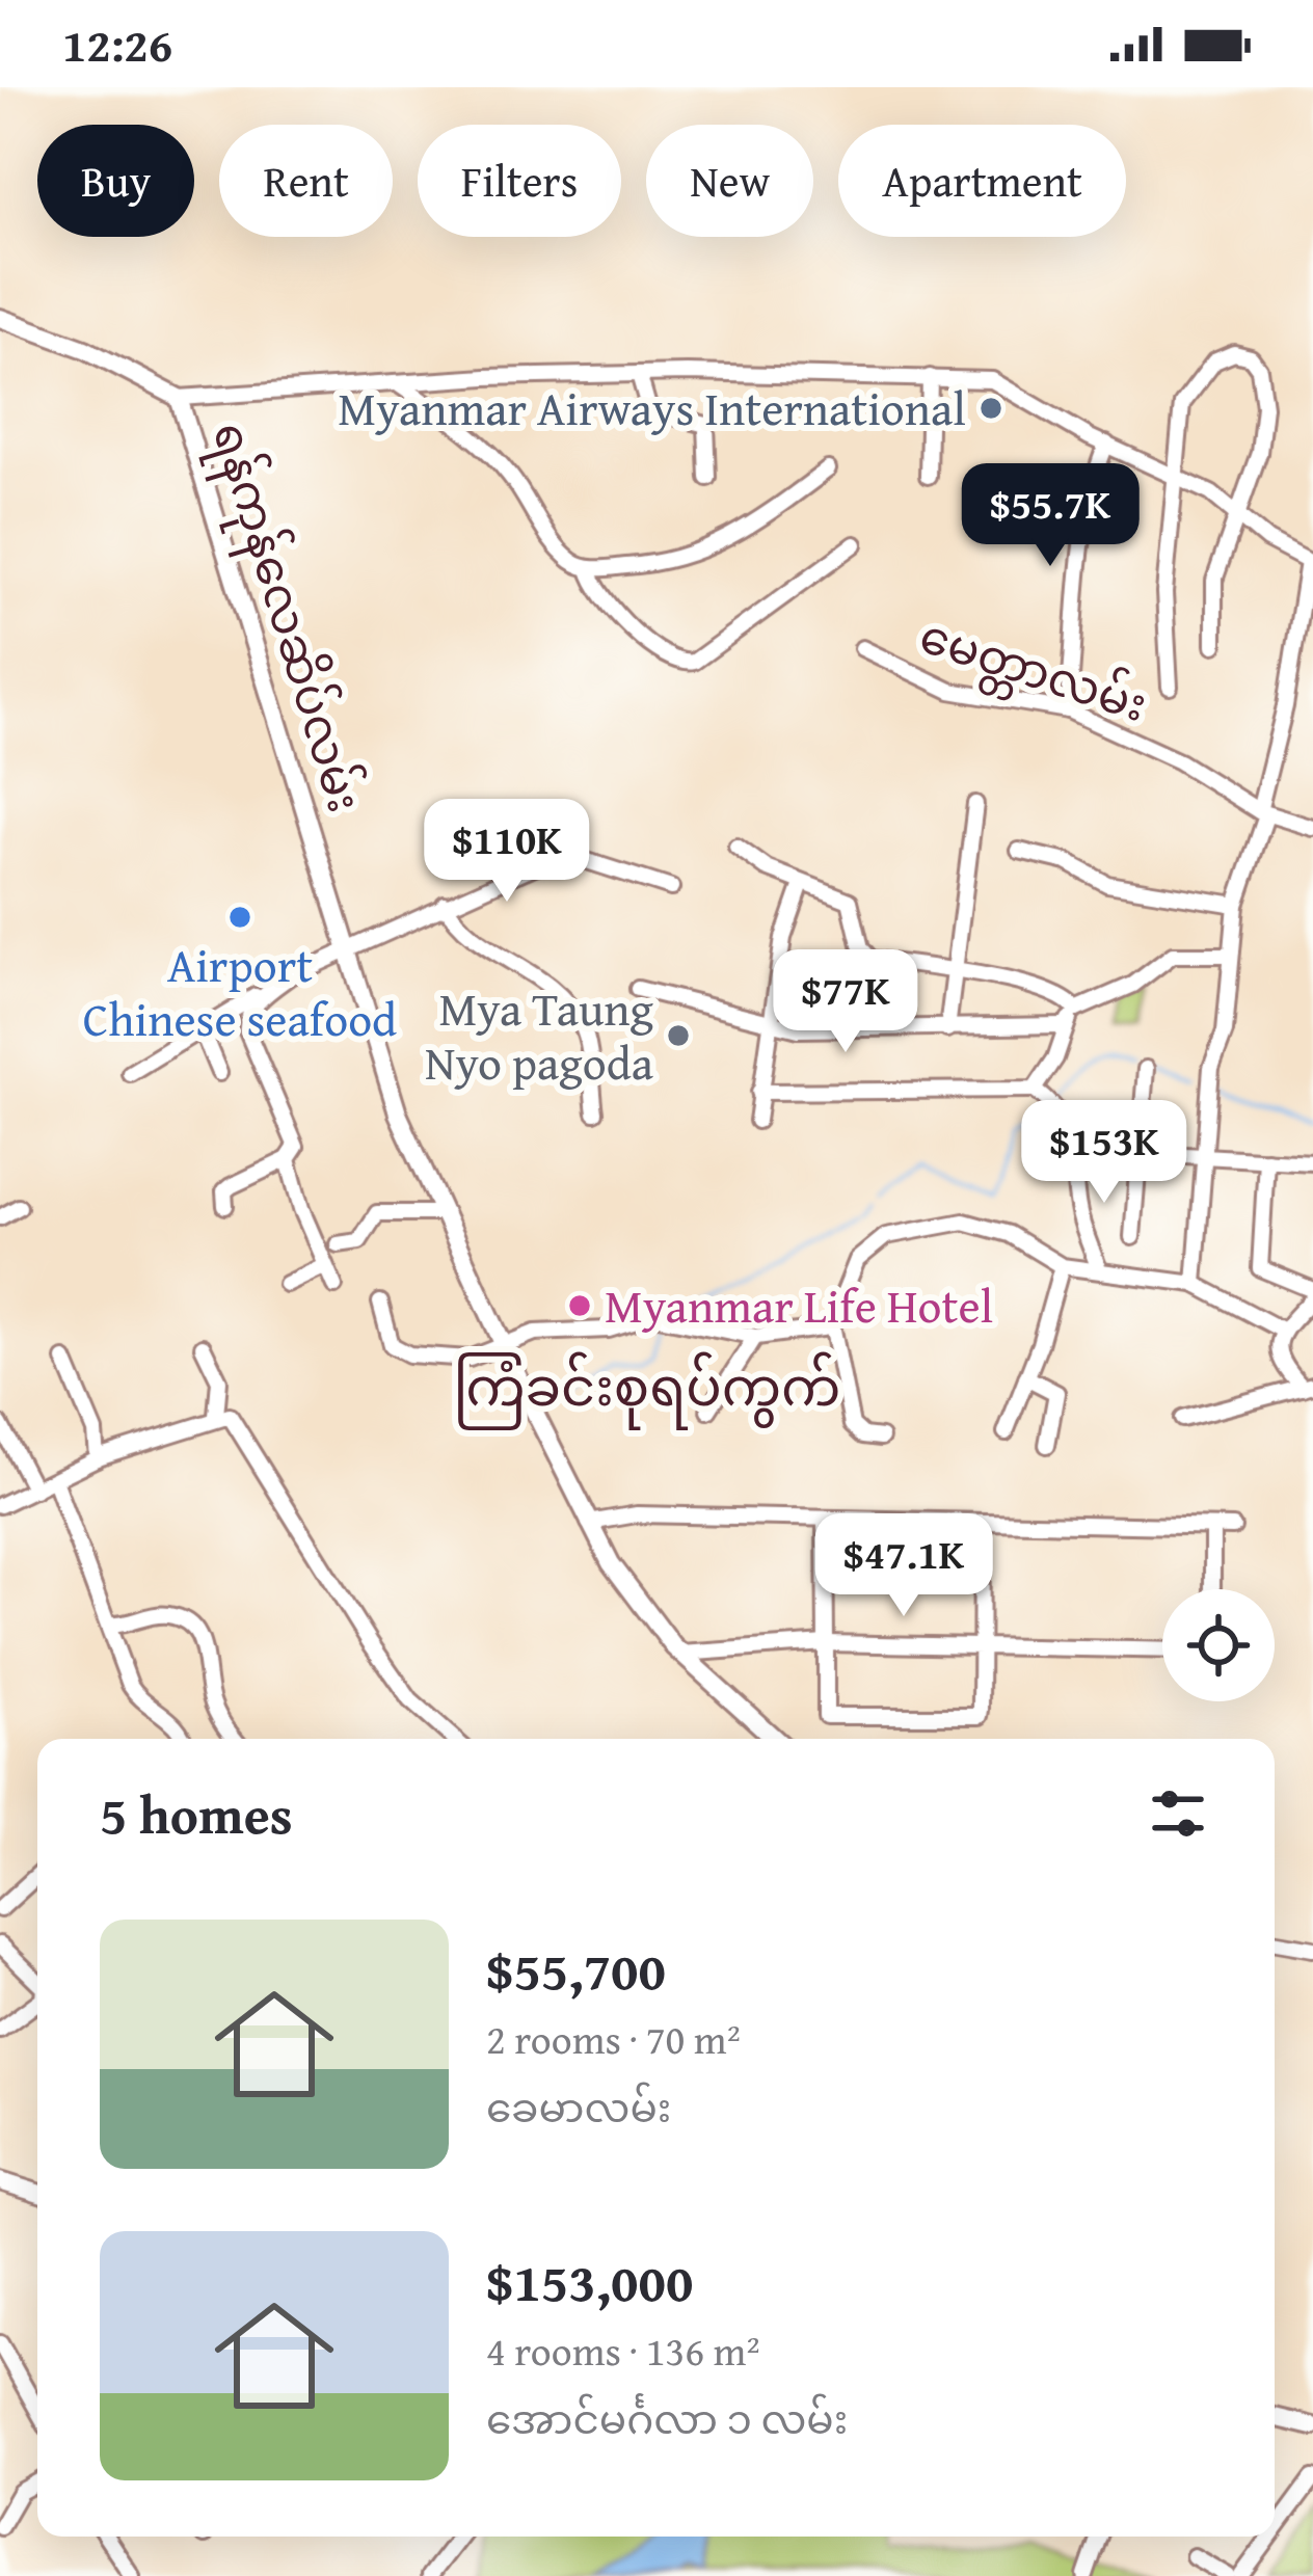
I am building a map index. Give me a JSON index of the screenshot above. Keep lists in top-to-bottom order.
{
  "streets": {
    "main road": ["ရန်ကုန်လေဆိပ်လမ်း"],
    "street": ["မေတ္တာလမ်း"]
  },
  "districts": ["ကြံခင်းစုရပ်ကွက်"],
  "places": [
    "Myanmar Airways International",
    "Airport Chinese seafood",
    "Mya Taung Nyo pagoda",
    "Myanmar Life Hotel"
  ],
  "page": {
    "status": "12:26",
    "chip": [
      "Buy",
      "Rent",
      "Filters",
      "New",
      "Apartment"
    ],
    "price": [
      "$55.7K",
      "$110K",
      "$77K",
      "$153K",
      "$47.1K"
    ],
    "heading": "5 homes",
    "list": [
      {
        "name": "$55,700",
        "note": "2 rooms · 70 m² · ခေမာလမ်း"
      },
      {
        "name": "$153,000",
        "note": "4 rooms · 136 m² · အောင်မင်္ဂလာ ၁ လမ်း"
      }
    ]
  }
}
